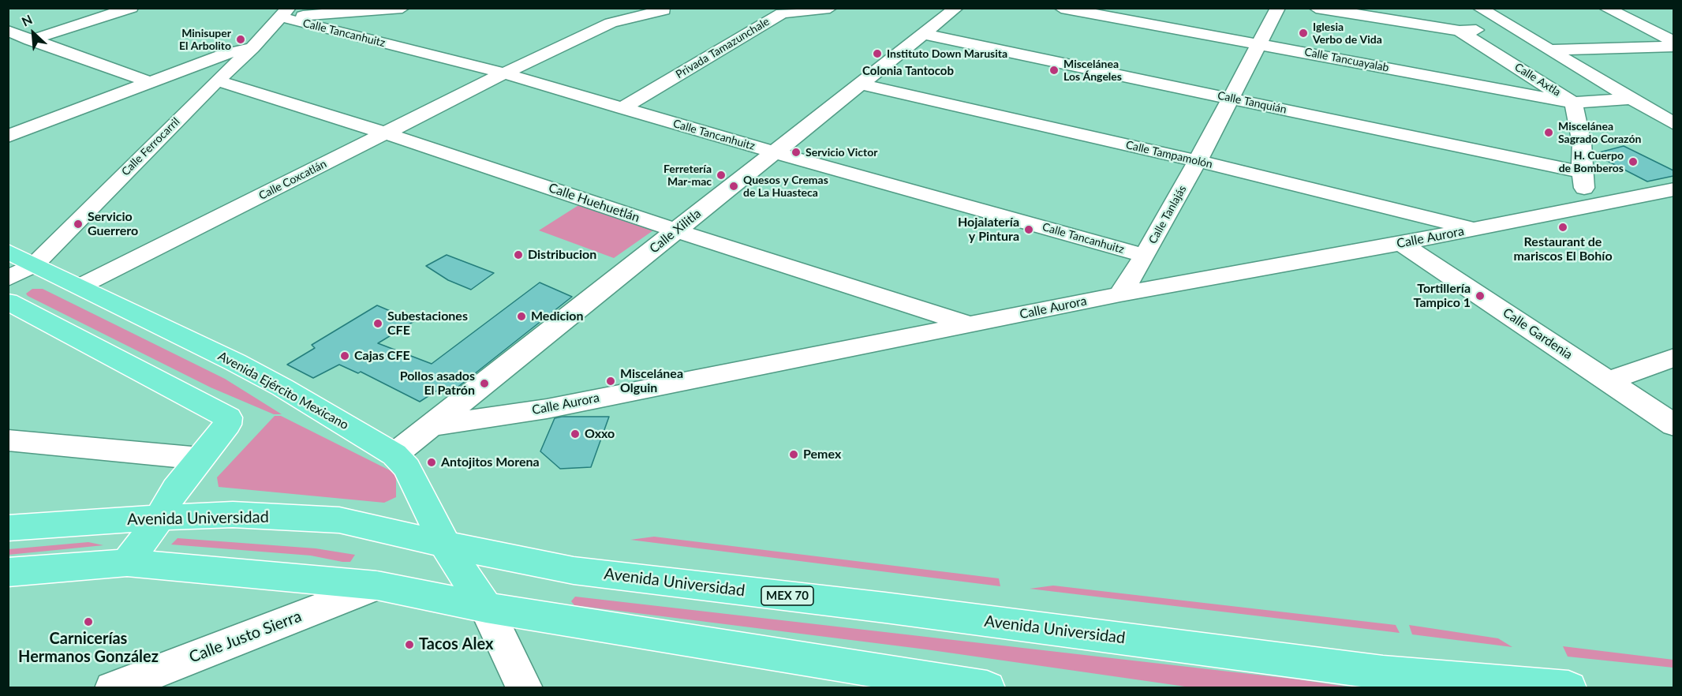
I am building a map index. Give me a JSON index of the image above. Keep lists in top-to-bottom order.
{
  "streets": {
    "main road": ["Avenida Ejército Mexicano", "Avenida Universidad", "MEX 70"],
    "street": [
      "Calle Tancanhuitz",
      "Privada Tamazunchale",
      "Calle Tancuayalab",
      "Calle Axtla",
      "Calle Tanquián",
      "Calle Ferrocarril",
      "Calle Tampamolón",
      "Calle Coxcatlán",
      "Calle Huehuetlán",
      "Calle Tanlajás",
      "Calle Xilitla",
      "Calle Aurora",
      "Calle Gardenia",
      "Calle Justo Sierra"
    ]
  },
  "crossings": [
    ["Calle Tancanhuitz", "Privada Tamazunchale"],
    ["Calle Tancanhuitz", "Calle Ferrocarril"],
    ["Calle Tancanhuitz", "Calle Coxcatlán"],
    ["Calle Tancanhuitz", "Calle Tanlajás"],
    ["Calle Tancanhuitz", "Calle Xilitla"],
    ["Calle Tancuayalab", "Calle Axtla"],
    ["Calle Tancuayalab", "Calle Tanlajás"],
    ["Calle Axtla", "Calle Tanquián"],
    ["Calle Axtla", "Calle Aurora"],
    ["Calle Tanquián", "Calle Tanlajás"],
    ["Calle Tanquián", "Calle Xilitla"],
    ["Calle Ferrocarril", "Calle Huehuetlán"],
    ["Calle Ferrocarril", "Avenida Ejército Mexicano"],
    ["Calle Tampamolón", "Calle Tanlajás"],
    ["Calle Tampamolón", "Calle Xilitla"],
    ["Calle Tampamolón", "Calle Aurora"],
    ["Calle Coxcatlán", "Calle Huehuetlán"],
    ["Calle Coxcatlán", "Avenida Ejército Mexicano"],
    ["Calle Huehuetlán", "Calle Xilitla"],
    ["Calle Huehuetlán", "Calle Aurora"],
    ["Calle Tanlajás", "Calle Aurora"],
    ["Calle Xilitla", "Calle Aurora"],
    ["Calle Xilitla", "Avenida Ejército Mexicano"],
    ["Calle Aurora", "Calle Gardenia"],
    ["Avenida Ejército Mexicano", "Avenida Universidad"]
  ],
  "districts": ["Colonia Tantocob"],
  "places": [
    "Iglesia Verbo de Vida",
    "Minisuper El Arbolito",
    "Instituto Down Marusita",
    "Miscelánea Los Ángeles",
    "Miscelánea Sagrado Corazón",
    "Servicio Victor",
    "H. Cuerpo de Bomberos",
    "Ferretería Mar-mac",
    "Quesos y Cremas de La Huasteca",
    "Servicio Guerrero",
    "Restaurant de mariscos El Bohío",
    "Hojalatería y Pintura",
    "Distribucion",
    "Tortillería Tampico 1",
    "Medicion",
    "Subestaciones CFE",
    "Cajas CFE",
    "Miscelánea Olguin",
    "Pollos asados El Patrón",
    "Oxxo",
    "Pemex",
    "Antojitos Morena",
    "Carnicerías Hermanos González",
    "Tacos Alex"
  ],
  "north": "top left"
}
